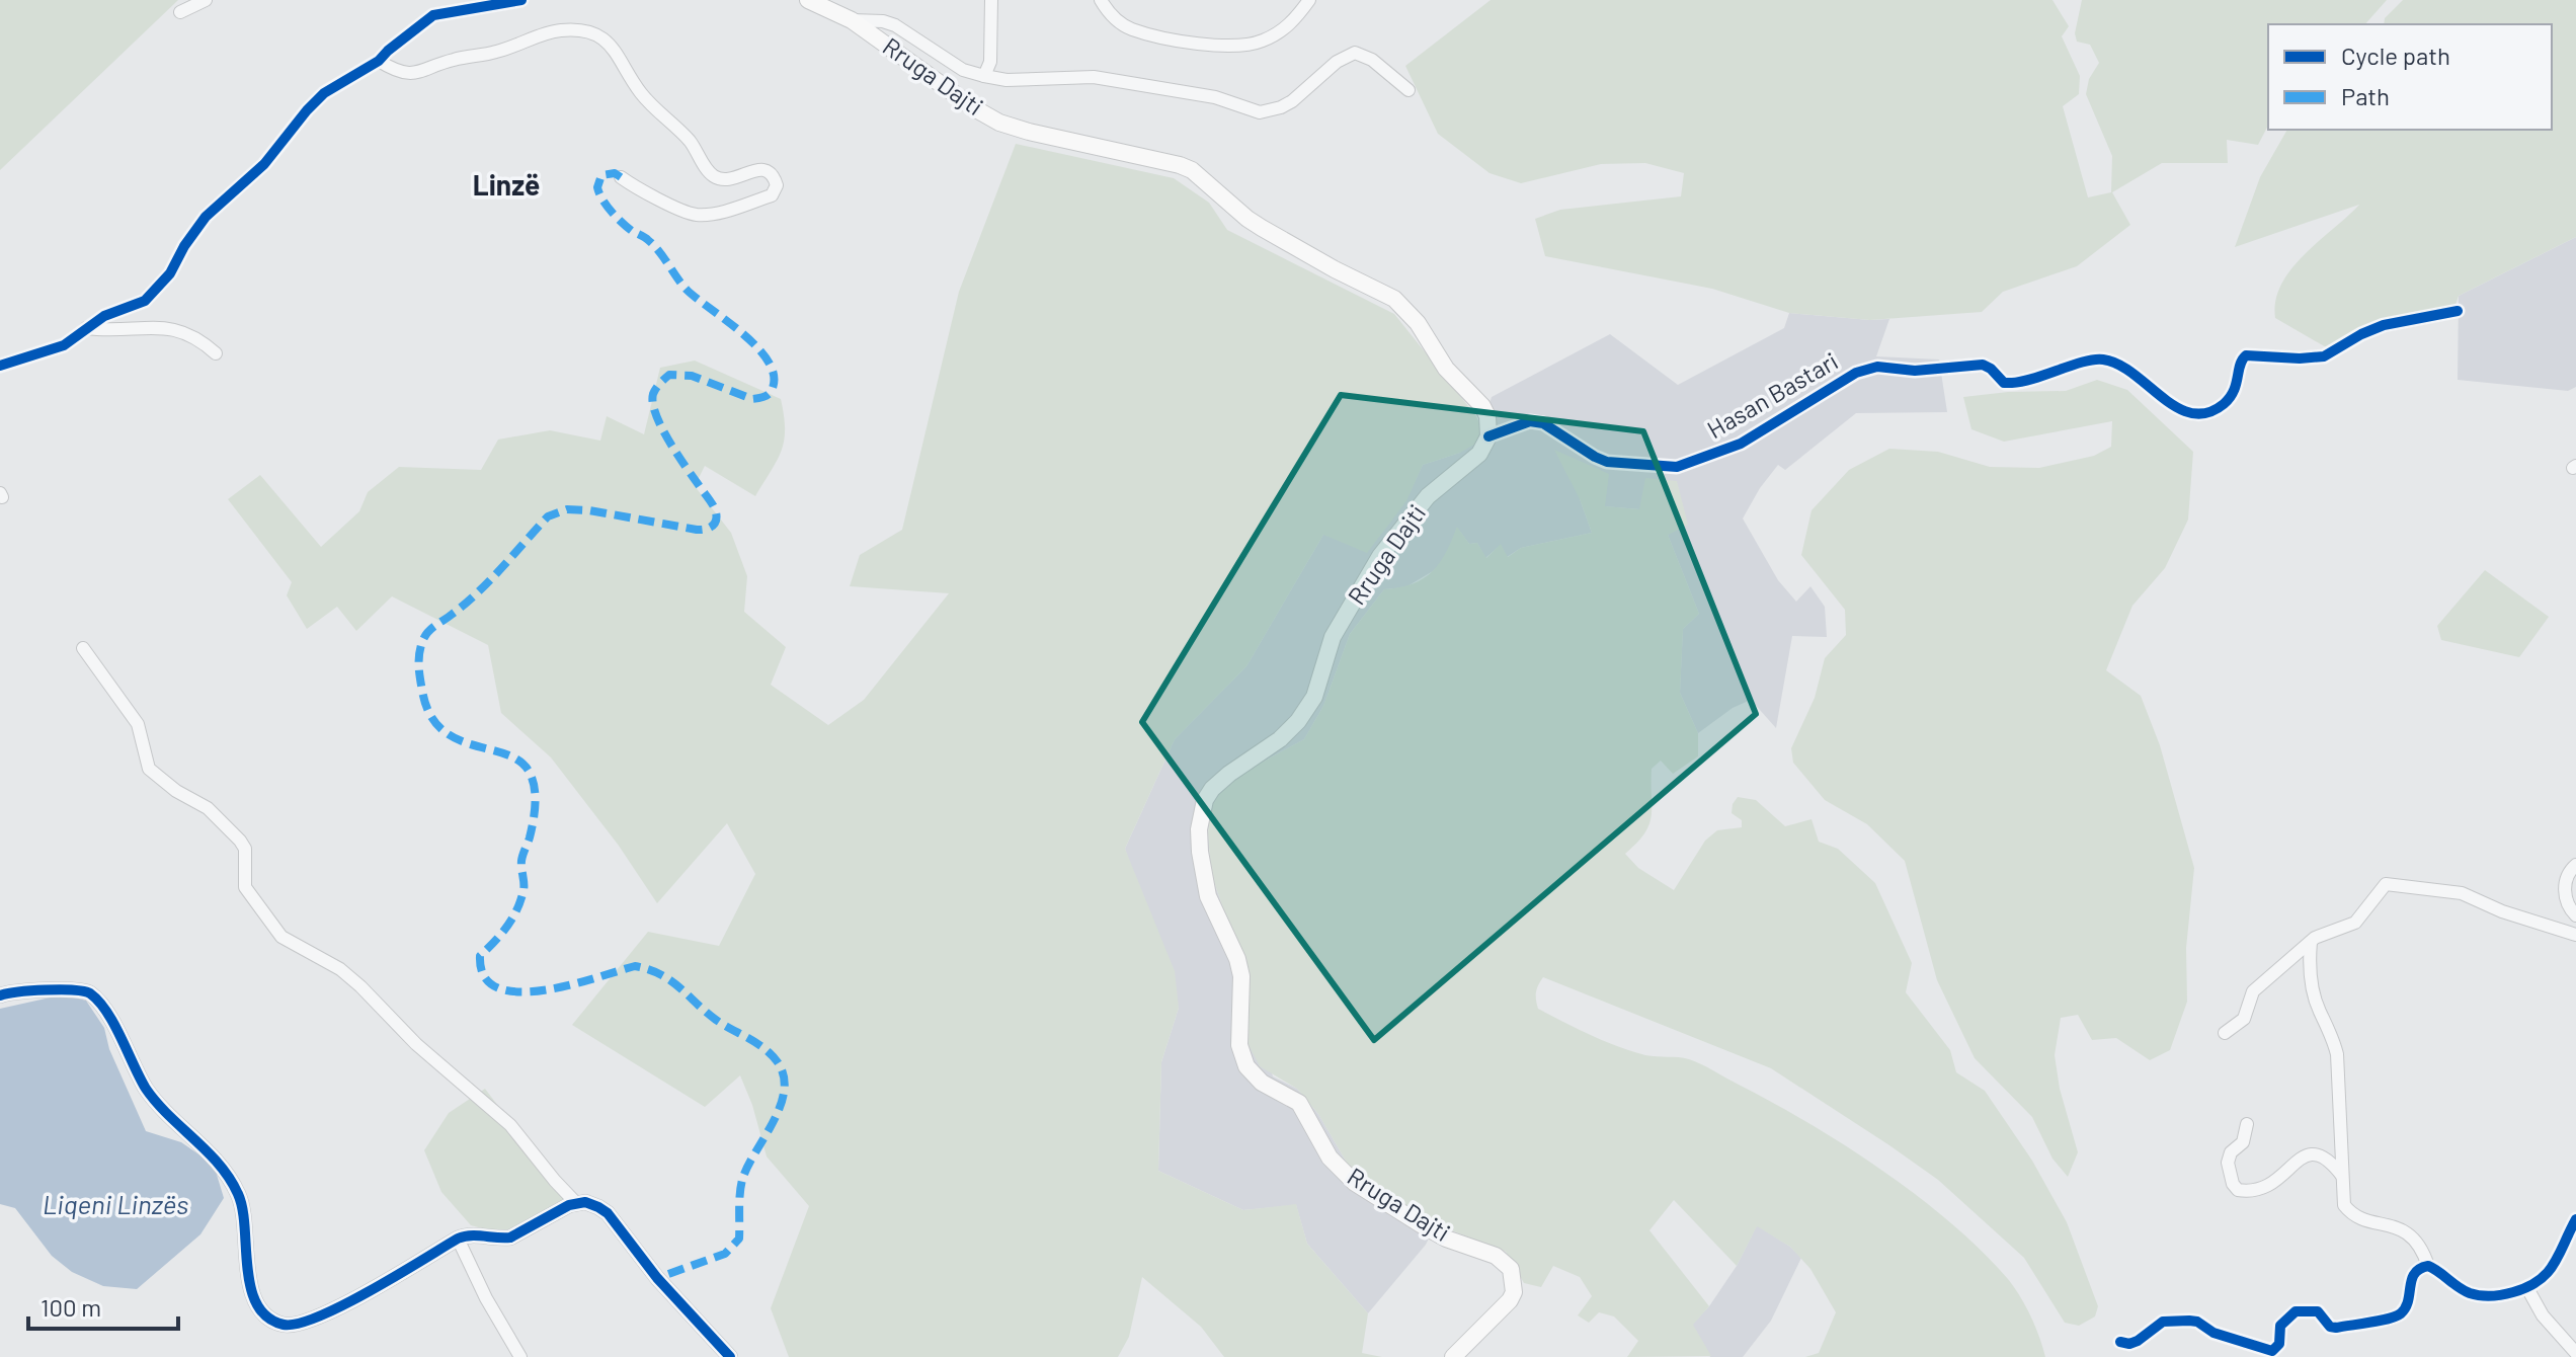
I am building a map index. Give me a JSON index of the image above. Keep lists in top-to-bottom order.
{
  "streets": {
    "main road": ["Rruga Dajti"],
    "street": ["Hasan Bastari"]
  },
  "crossings": [
    ["Rruga Dajti", "Hasan Bastari"]
  ],
  "districts": ["Linzë"],
  "water": ["Liqeni Linzës"],
  "legend": ["Cycle path", "Path"],
  "scale_bar": "100 m"
}
